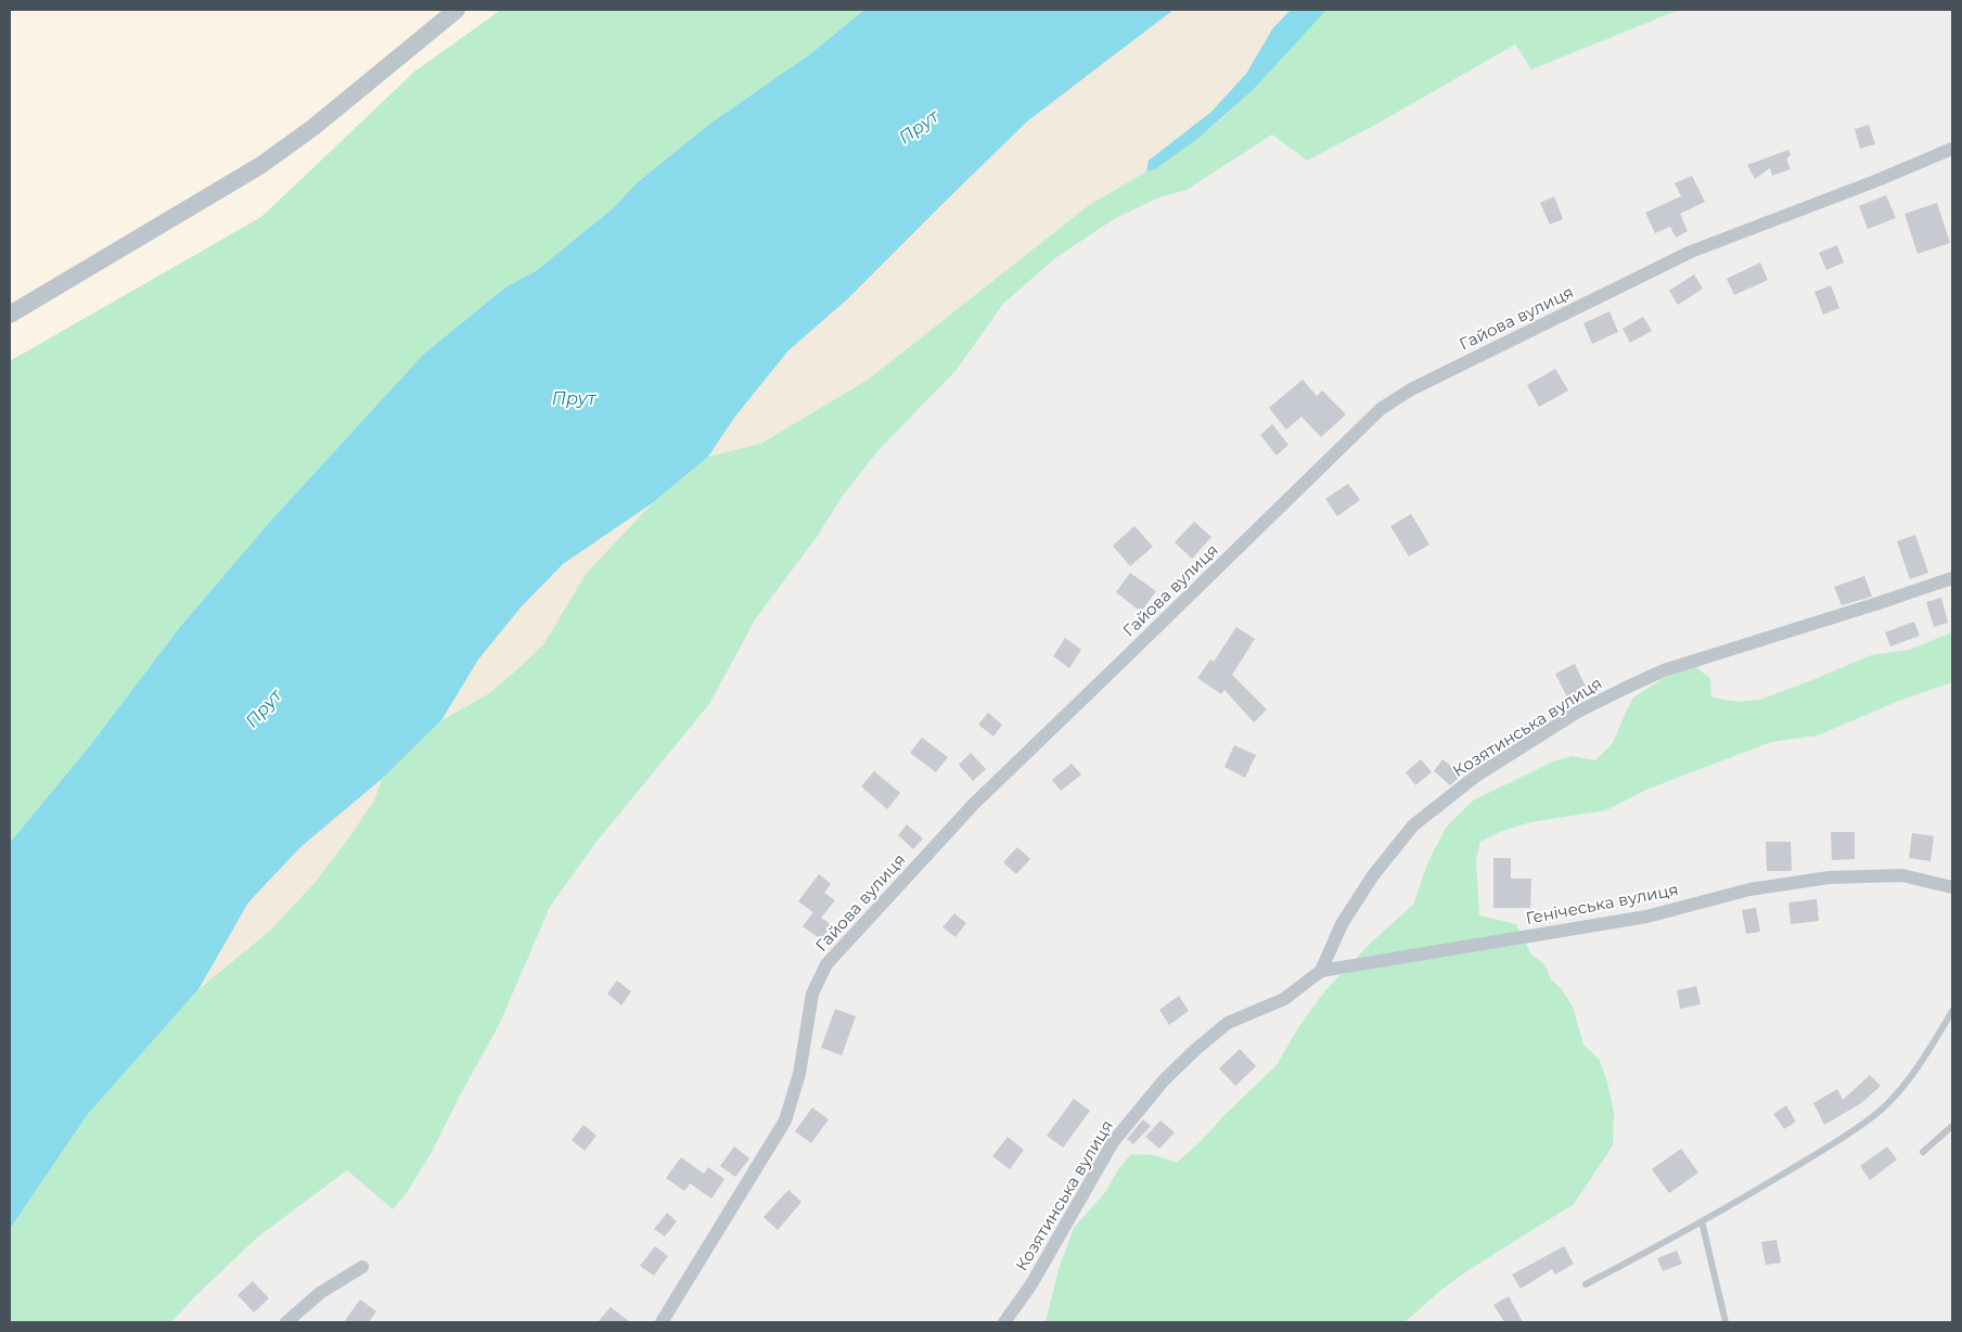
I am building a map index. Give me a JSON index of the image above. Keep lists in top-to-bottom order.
{
  "streets": {
    "street": ["Гайова вулиця", "Козятинська вулиця", "Генічеська вулиця"]
  },
  "crossings": [
    ["Козятинська вулиця", "Генічеська вулиця"]
  ],
  "water": ["Прут"]
}
